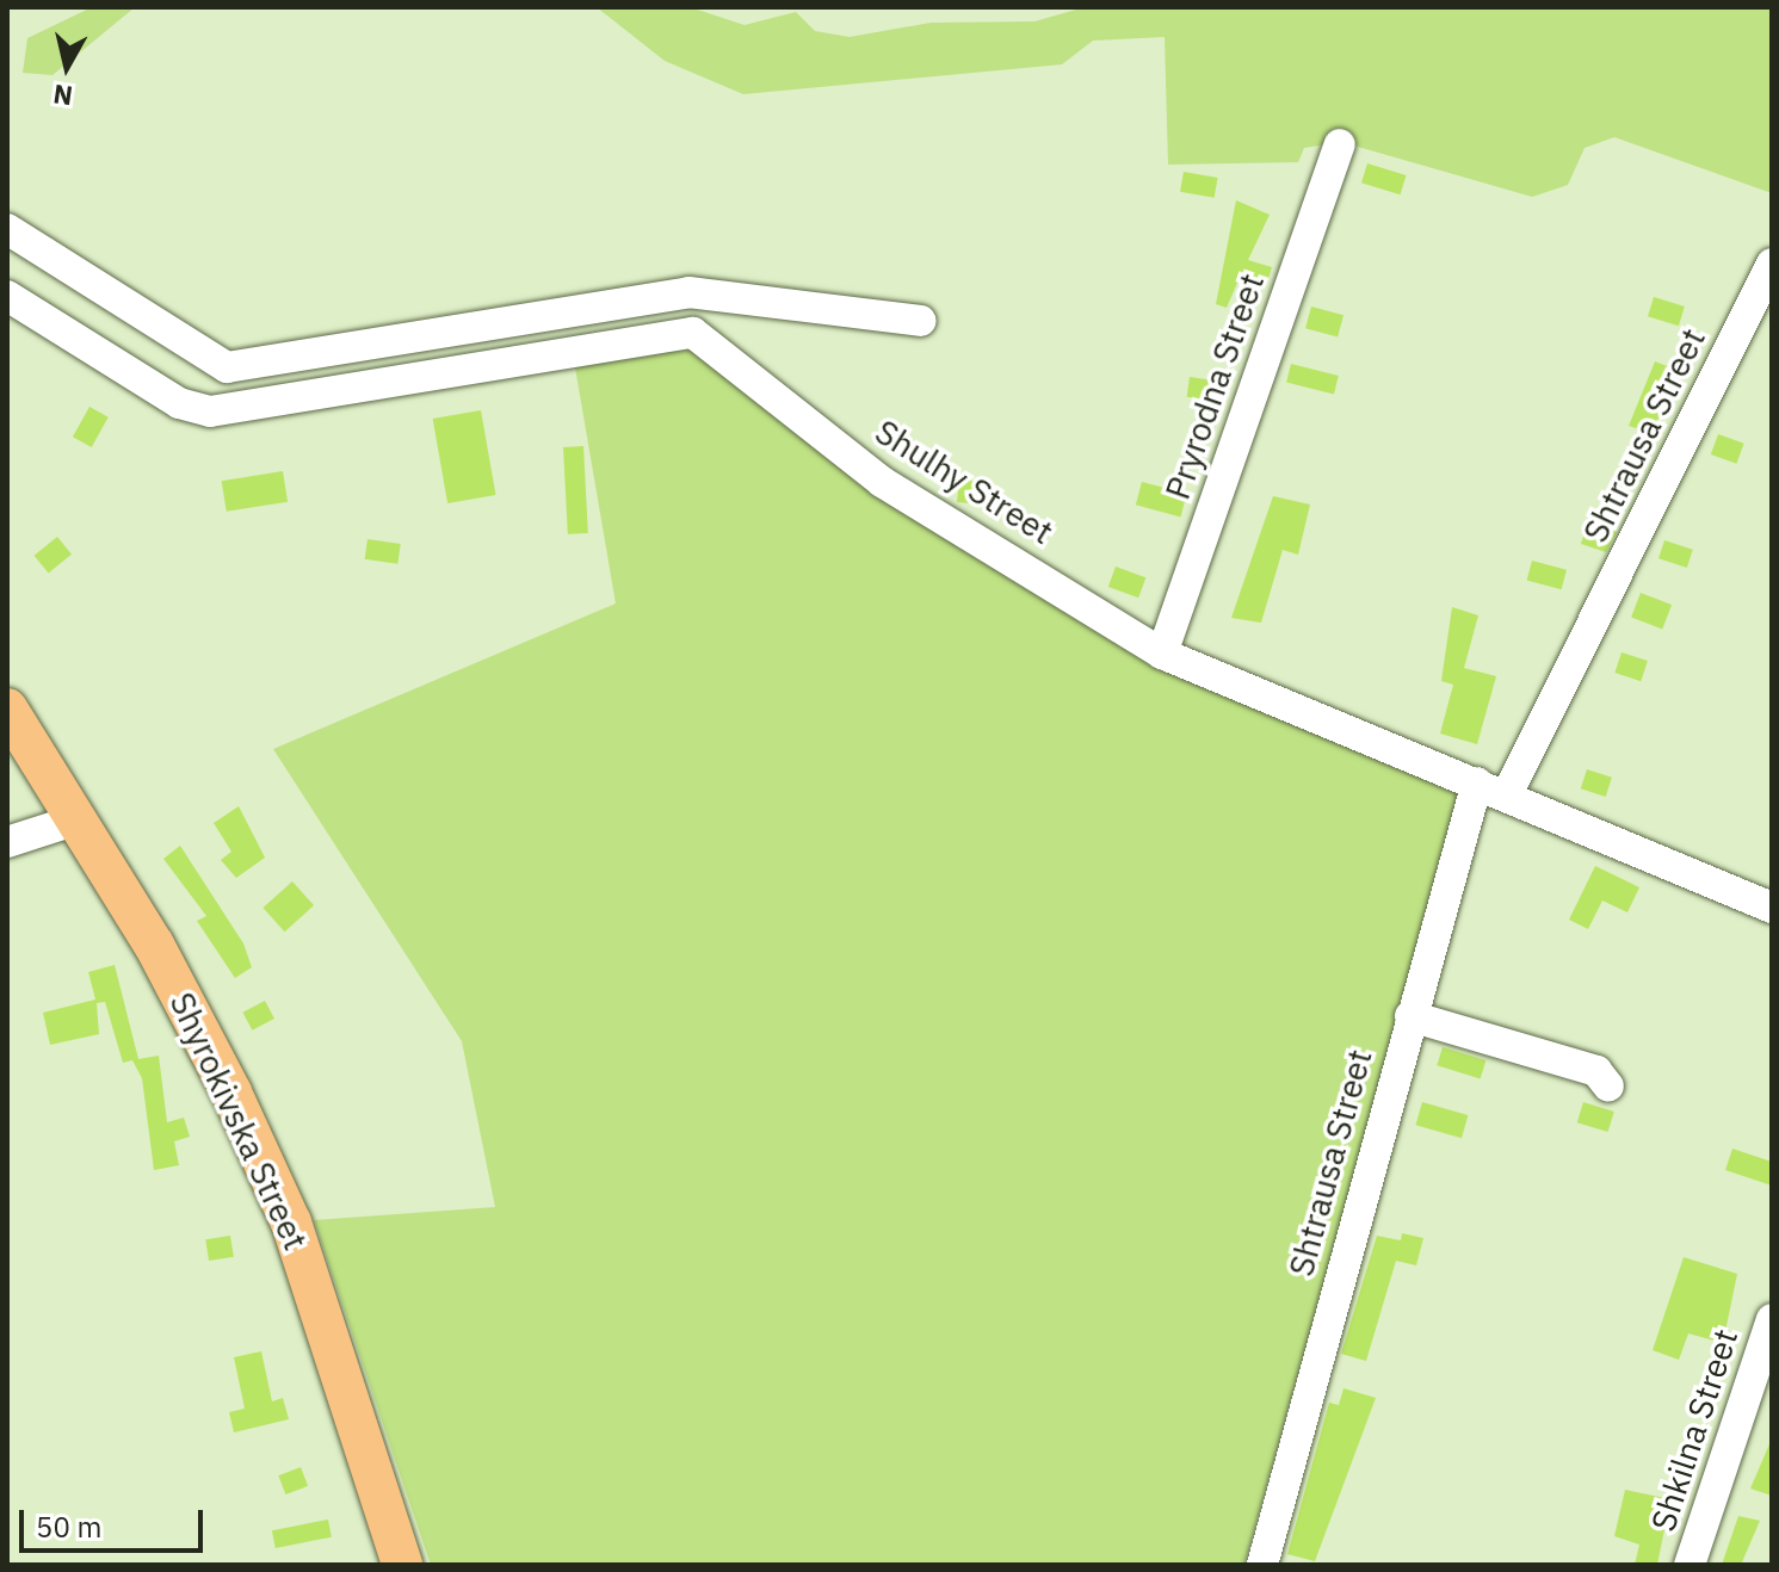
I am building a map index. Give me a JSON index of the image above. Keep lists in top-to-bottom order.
{
  "streets": {
    "main road": ["Shyrokivska Street"],
    "street": [
      "Pryrodna Street",
      "Shtrausa Street",
      "Shulhy Street",
      "Shkilna Street"
    ]
  },
  "crossings": [
    ["Pryrodna Street", "Shulhy Street"],
    ["Shtrausa Street", "Shulhy Street"]
  ],
  "scale_bar": "50 m",
  "north": "bottom"
}
